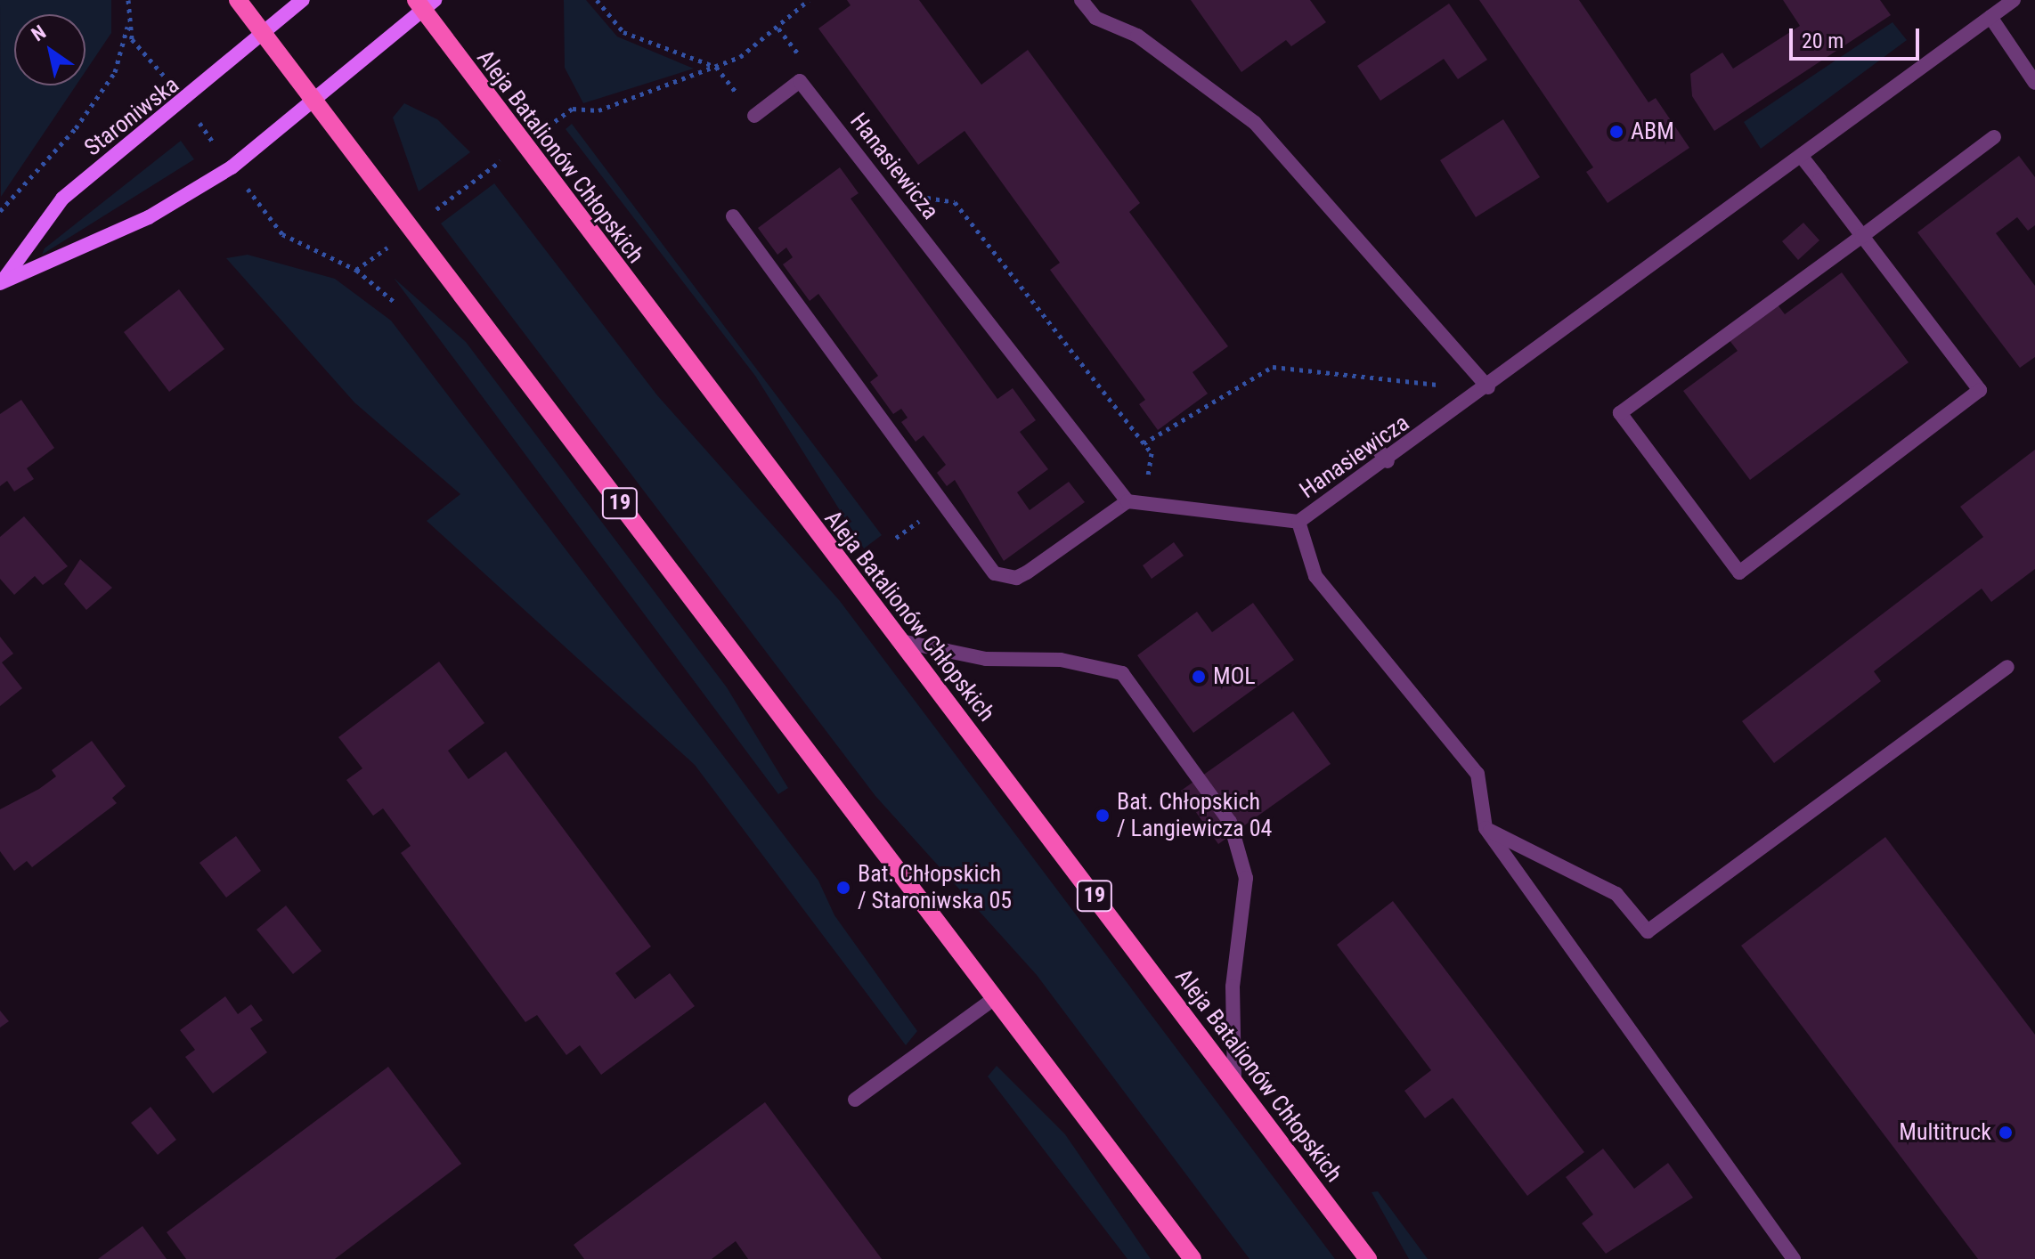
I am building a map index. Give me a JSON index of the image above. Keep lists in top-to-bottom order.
{
  "streets": {
    "main road": ["Aleja Batalionów Chłopskich", "19"],
    "street": ["Staroniwska", "Hanasiewicza"]
  },
  "crossings": [
    ["Staroniwska", "Aleja Batalionów Chłopskich"],
    ["Staroniwska", "19"]
  ],
  "places": [
    "ABM",
    "MOL",
    "Bat. Chłopskich / Langiewicza 04",
    "Bat. Chłopskich / Staroniwska 05",
    "Multitruck"
  ],
  "scale_bar": "20 m",
  "north": "top left"
}
